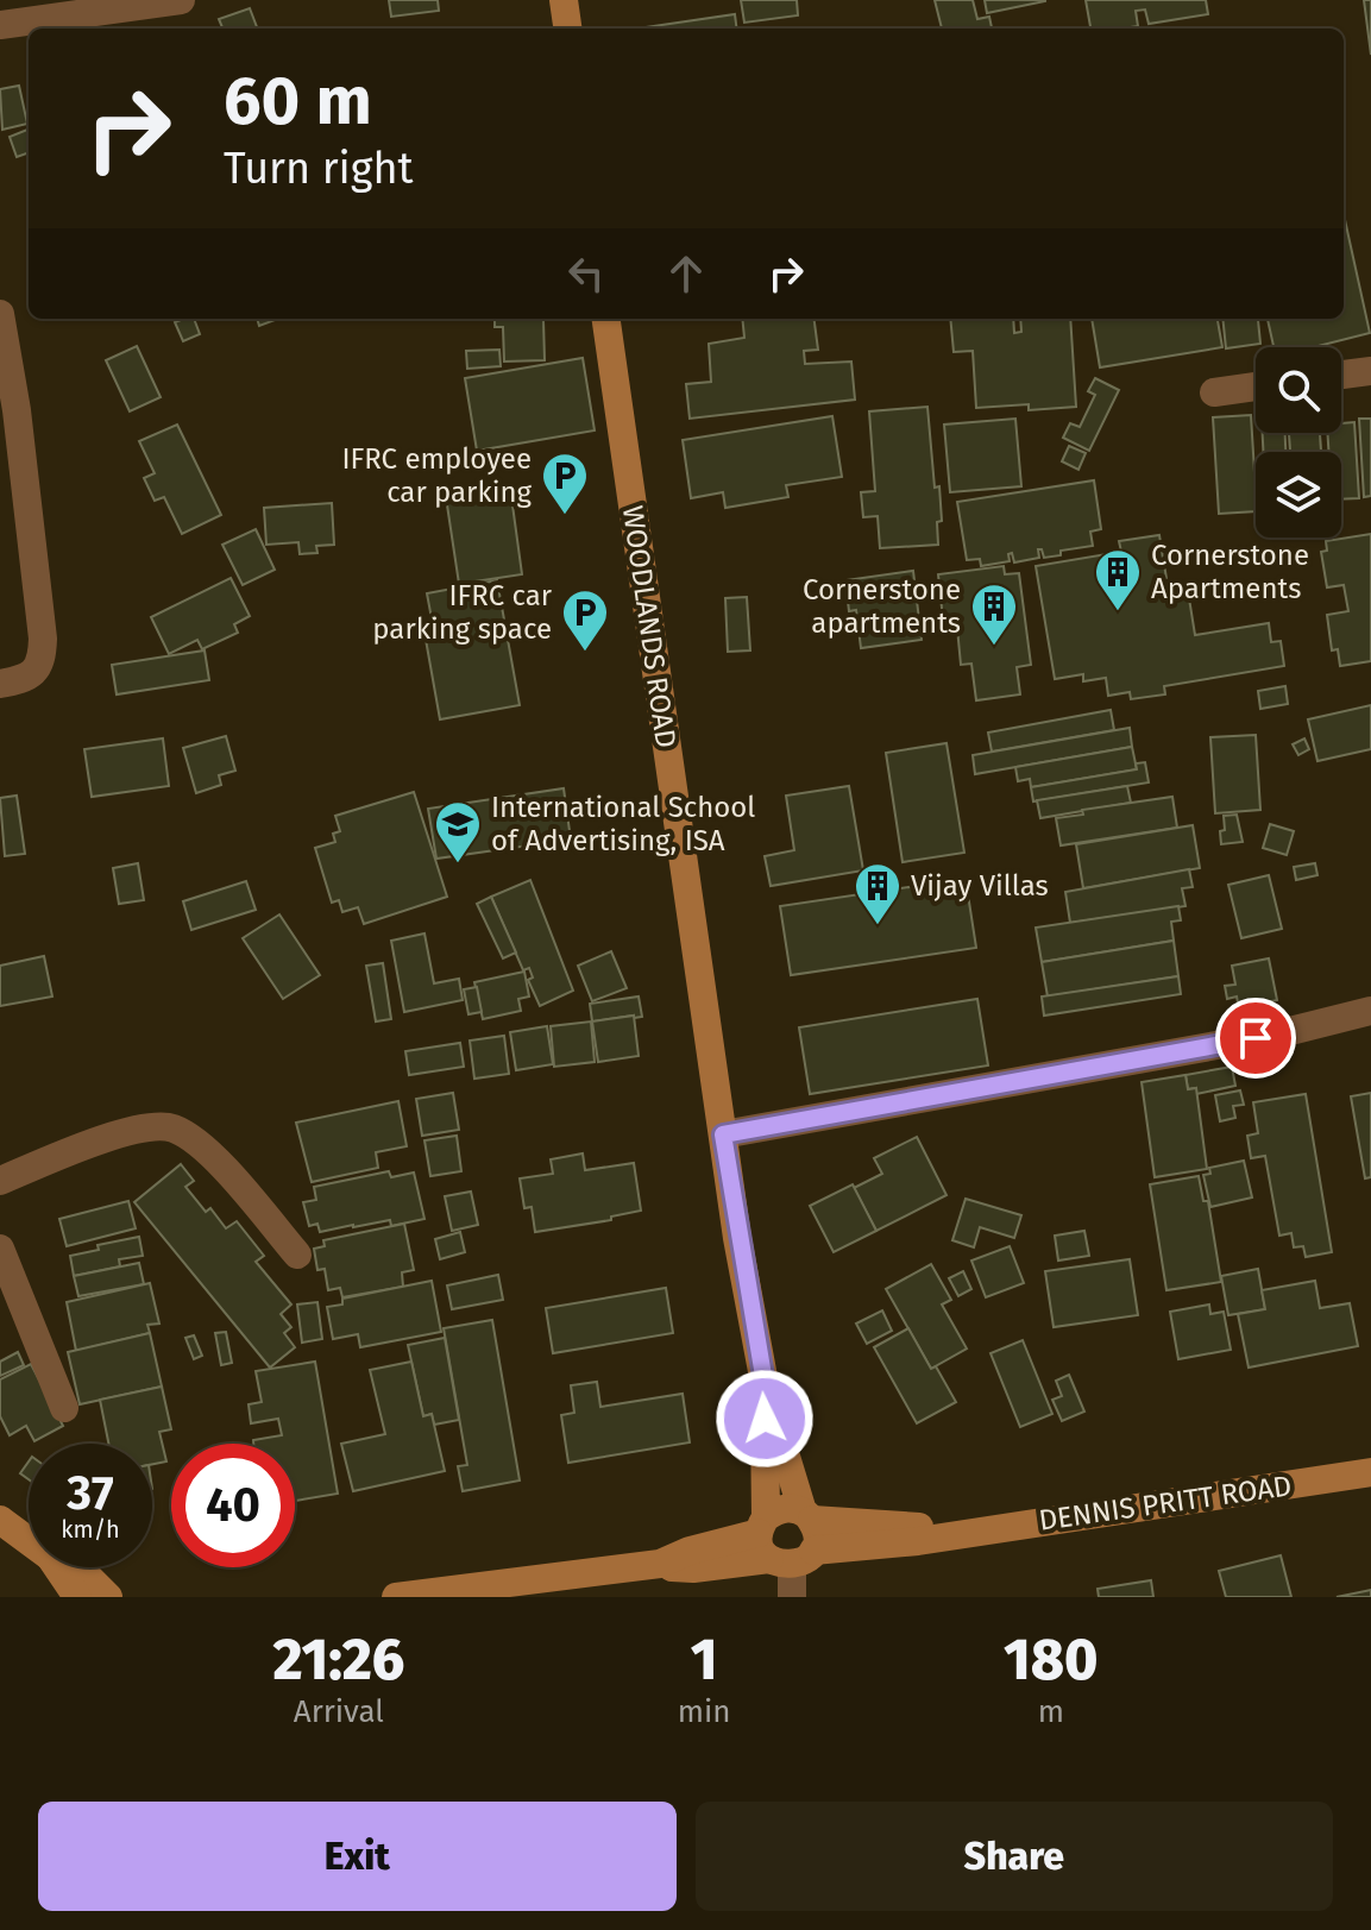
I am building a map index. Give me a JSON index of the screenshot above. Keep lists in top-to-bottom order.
{
  "streets": {
    "street": ["WOODLANDS ROAD", "DENNIS PRITT ROAD"]
  },
  "crossings": [
    ["WOODLANDS ROAD", "DENNIS PRITT ROAD"]
  ],
  "places": {
    "parking": ["IFRC employee car parking", "IFRC car parking space"],
    "building": ["Cornerstone Apartments", "Cornerstone apartments", "Vijay Villas"],
    "school or university": ["International School of Advertising, ISA"]
  },
  "page": {
    "turn": ["60 m", "Turn right"],
    "speed": "37 km/h",
    "limit": "40",
    "eta": [
      "21:26",
      "Arrival",
      "1",
      "min",
      "180",
      "m"
    ],
    "buttons": ["Exit", "Share"]
  }
}
